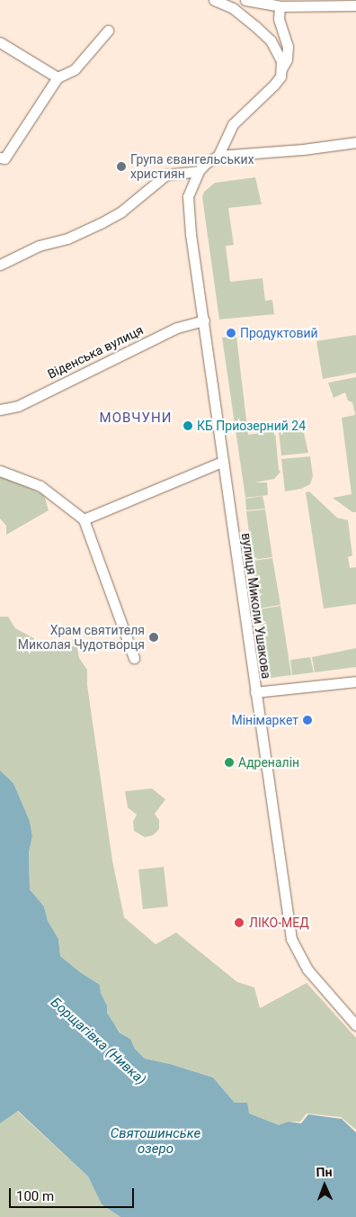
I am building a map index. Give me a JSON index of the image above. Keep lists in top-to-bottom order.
{
  "streets": {
    "street": ["Віденська вулиця", "вулиця Миколи Ушакова"]
  },
  "crossings": [
    ["Віденська вулиця", "вулиця Миколи Ушакова"]
  ],
  "districts": ["МОВЧУНИ"],
  "water": ["Борщагівка (Нивка)", "Святошинське озеро"],
  "places": [
    "Група євангельських християн",
    "Продуктовий",
    "КБ Приозерний 24",
    "Храм святителя Миколая Чудотворця",
    "Мінімаркет",
    "Адреналін",
    "ЛІКО-МЕД"
  ],
  "scale_bar": "100 m",
  "north": "top"
}
